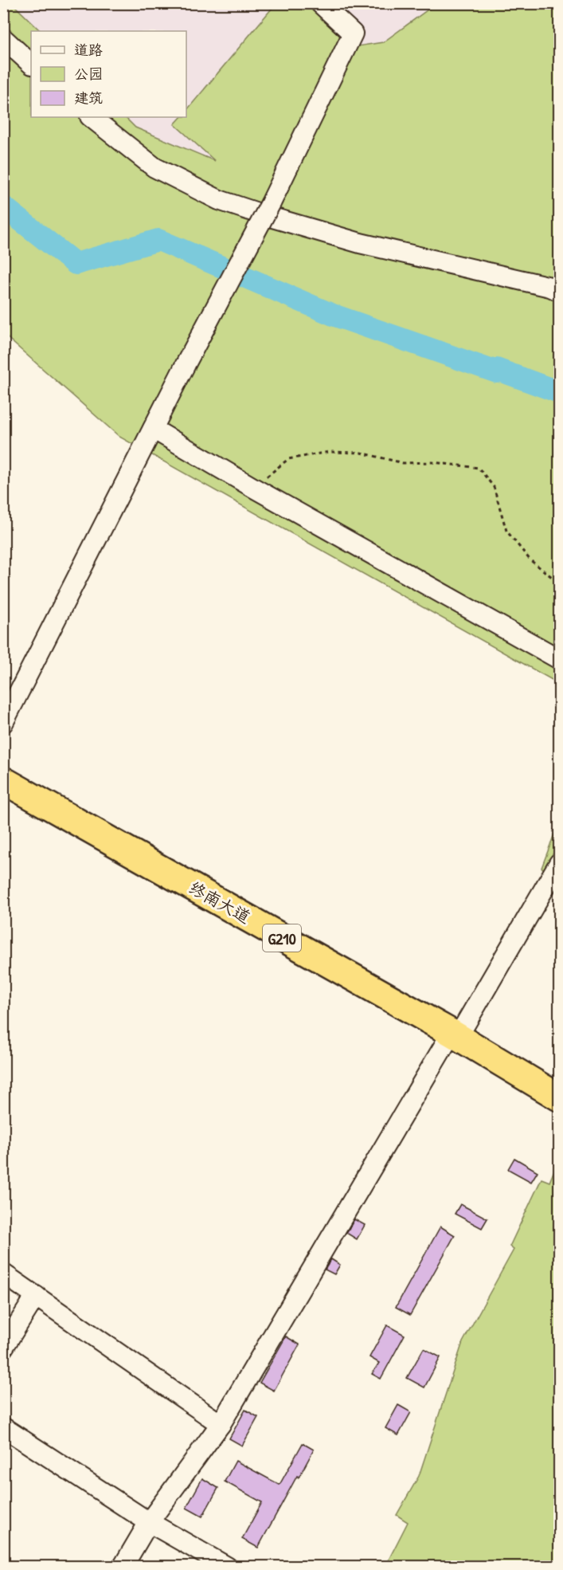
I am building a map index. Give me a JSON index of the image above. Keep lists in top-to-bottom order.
{
  "streets": {
    "highway": ["终南大道", "G210"]
  },
  "legend": ["道路", "公园", "建筑"]
}
